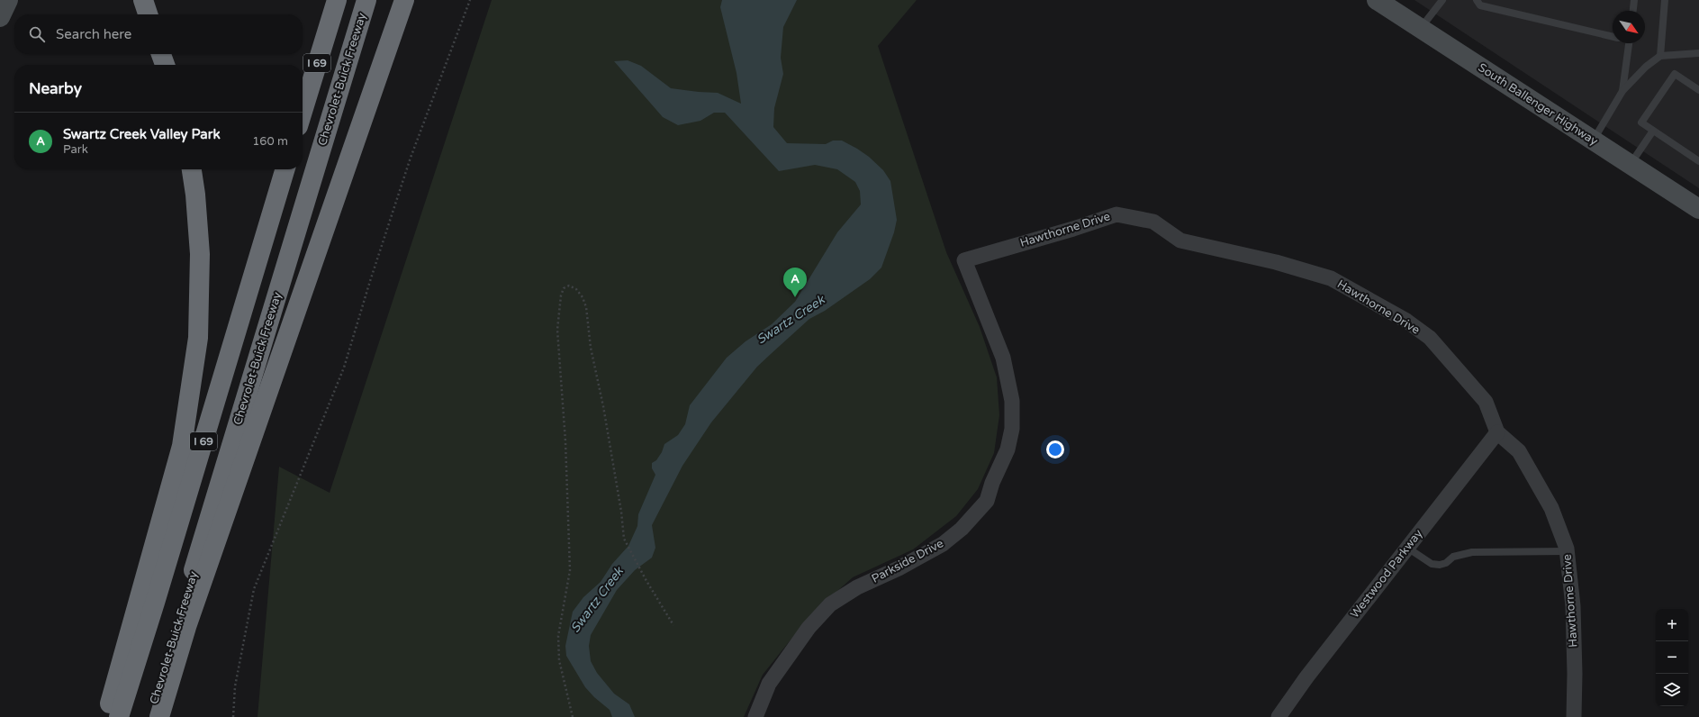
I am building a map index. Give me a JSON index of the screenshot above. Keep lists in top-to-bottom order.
{
  "streets": {
    "highway": ["I 69", "Chevrolet-Buick Freeway"],
    "street": [
      "South Ballenger Highway",
      "Hawthorne Drive",
      "Parkside Drive",
      "Westwood Parkway"
    ]
  },
  "crossings": [
    ["Hawthorne Drive", "Parkside Drive"],
    ["Hawthorne Drive", "Westwood Parkway"]
  ],
  "water": ["Swartz Creek"],
  "north": "bottom right",
  "page": {
    "search": "Search here",
    "heading": "Nearby",
    "list": [
      {
        "mark": "A",
        "name": "Swartz Creek Valley Park",
        "note": "Park",
        "value": "160 m"
      }
    ],
    "pins": "A",
    "map_buttons": ["+", "−"]
  }
}
